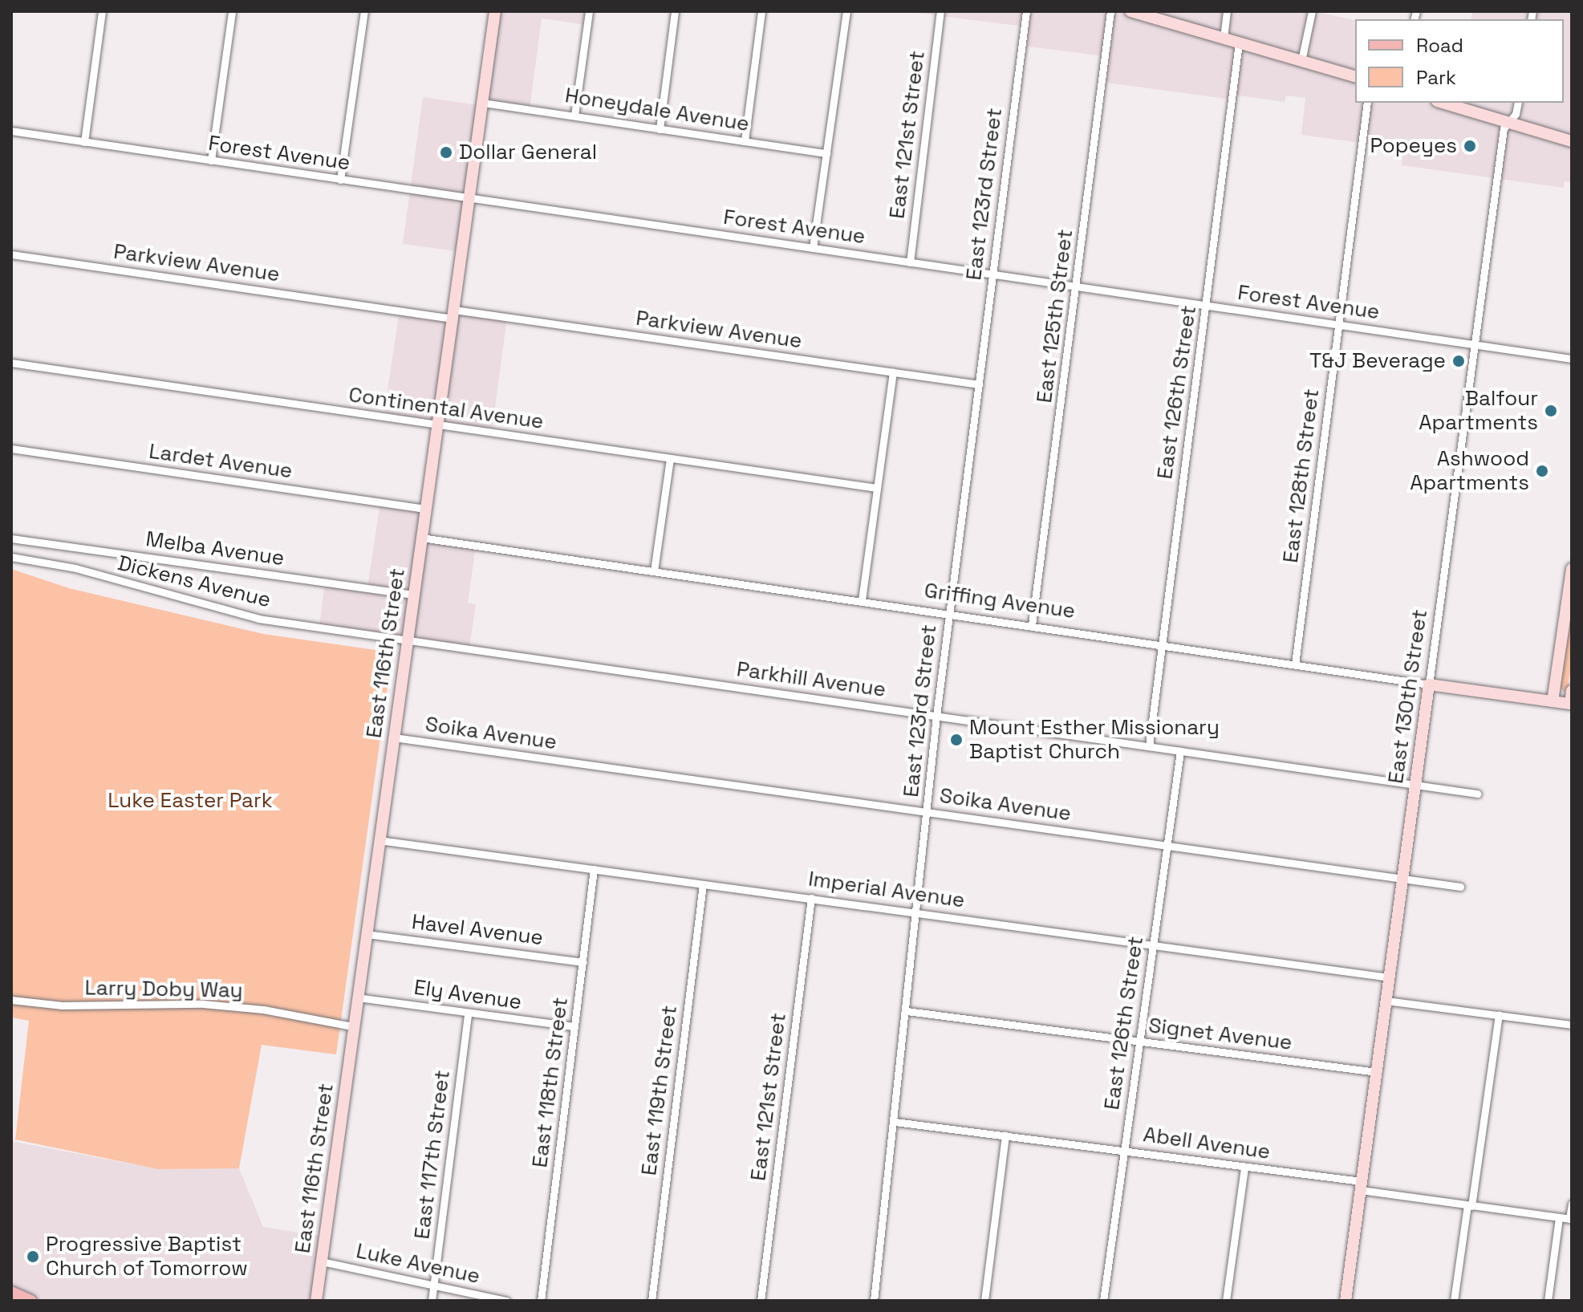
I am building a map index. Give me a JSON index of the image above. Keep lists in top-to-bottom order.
{
  "streets": {
    "main road": ["Griffing Avenue", "East 116th Street", "East 130th Street"],
    "street": [
      "Honeydale Avenue",
      "East 121st Street",
      "Forest Avenue",
      "East 123rd Street",
      "Parkview Avenue",
      "East 125th Street",
      "East 126th Street",
      "Continental Avenue",
      "Lardet Avenue",
      "East 128th Street",
      "Melba Avenue",
      "Dickens Avenue",
      "Parkhill Avenue",
      "Soika Avenue",
      "Imperial Avenue",
      "Havel Avenue",
      "Larry Doby Way",
      "Ely Avenue",
      "Signet Avenue",
      "East 118th Street",
      "East 119th Street",
      "Abell Avenue",
      "East 117th Street",
      "Luke Avenue"
    ]
  },
  "crossings": [
    ["Honeydale Avenue", "East 116th Street"],
    ["East 121st Street", "Forest Avenue"],
    ["East 121st Street", "Imperial Avenue"],
    ["Forest Avenue", "East 123rd Street"],
    ["Forest Avenue", "East 125th Street"],
    ["Forest Avenue", "East 126th Street"],
    ["Forest Avenue", "East 128th Street"],
    ["Forest Avenue", "East 116th Street"],
    ["Forest Avenue", "East 130th Street"],
    ["East 123rd Street", "Parkview Avenue"],
    ["East 123rd Street", "Griffing Avenue"],
    ["East 123rd Street", "Parkhill Avenue"],
    ["East 123rd Street", "Soika Avenue"],
    ["East 123rd Street", "Imperial Avenue"],
    ["East 123rd Street", "Signet Avenue"],
    ["East 123rd Street", "Abell Avenue"],
    ["Parkview Avenue", "East 116th Street"],
    ["East 125th Street", "Griffing Avenue"],
    ["East 126th Street", "Griffing Avenue"],
    ["East 126th Street", "Parkhill Avenue"],
    ["East 126th Street", "Soika Avenue"],
    ["East 126th Street", "Imperial Avenue"],
    ["East 126th Street", "Signet Avenue"],
    ["East 126th Street", "Abell Avenue"],
    ["Continental Avenue", "East 116th Street"],
    ["Lardet Avenue", "East 116th Street"],
    ["East 128th Street", "Griffing Avenue"],
    ["Melba Avenue", "East 116th Street"],
    ["Dickens Avenue", "East 116th Street"],
    ["Dickens Avenue", "Parkhill Avenue"],
    ["Griffing Avenue", "East 116th Street"],
    ["Griffing Avenue", "East 130th Street"],
    ["East 116th Street", "Parkhill Avenue"],
    ["East 116th Street", "Soika Avenue"],
    ["East 116th Street", "Imperial Avenue"],
    ["East 116th Street", "Havel Avenue"],
    ["East 116th Street", "Larry Doby Way"],
    ["East 116th Street", "Ely Avenue"],
    ["East 116th Street", "Luke Avenue"],
    ["Parkhill Avenue", "East 130th Street"],
    ["East 130th Street", "Soika Avenue"],
    ["East 130th Street", "Imperial Avenue"],
    ["East 130th Street", "Signet Avenue"],
    ["East 130th Street", "Abell Avenue"],
    ["Imperial Avenue", "East 118th Street"],
    ["Imperial Avenue", "East 119th Street"],
    ["Havel Avenue", "East 118th Street"],
    ["Ely Avenue", "East 118th Street"],
    ["Ely Avenue", "East 117th Street"],
    ["East 117th Street", "Luke Avenue"]
  ],
  "parks": ["Luke Easter Park"],
  "places": [
    "Popeyes",
    "Dollar General",
    "T&J Beverage",
    "Balfour Apartments",
    "Ashwood Apartments",
    "Mount Esther Missionary Baptist Church",
    "Progressive Baptist Church of Tomorrow"
  ],
  "legend": ["Road", "Park"]
}
